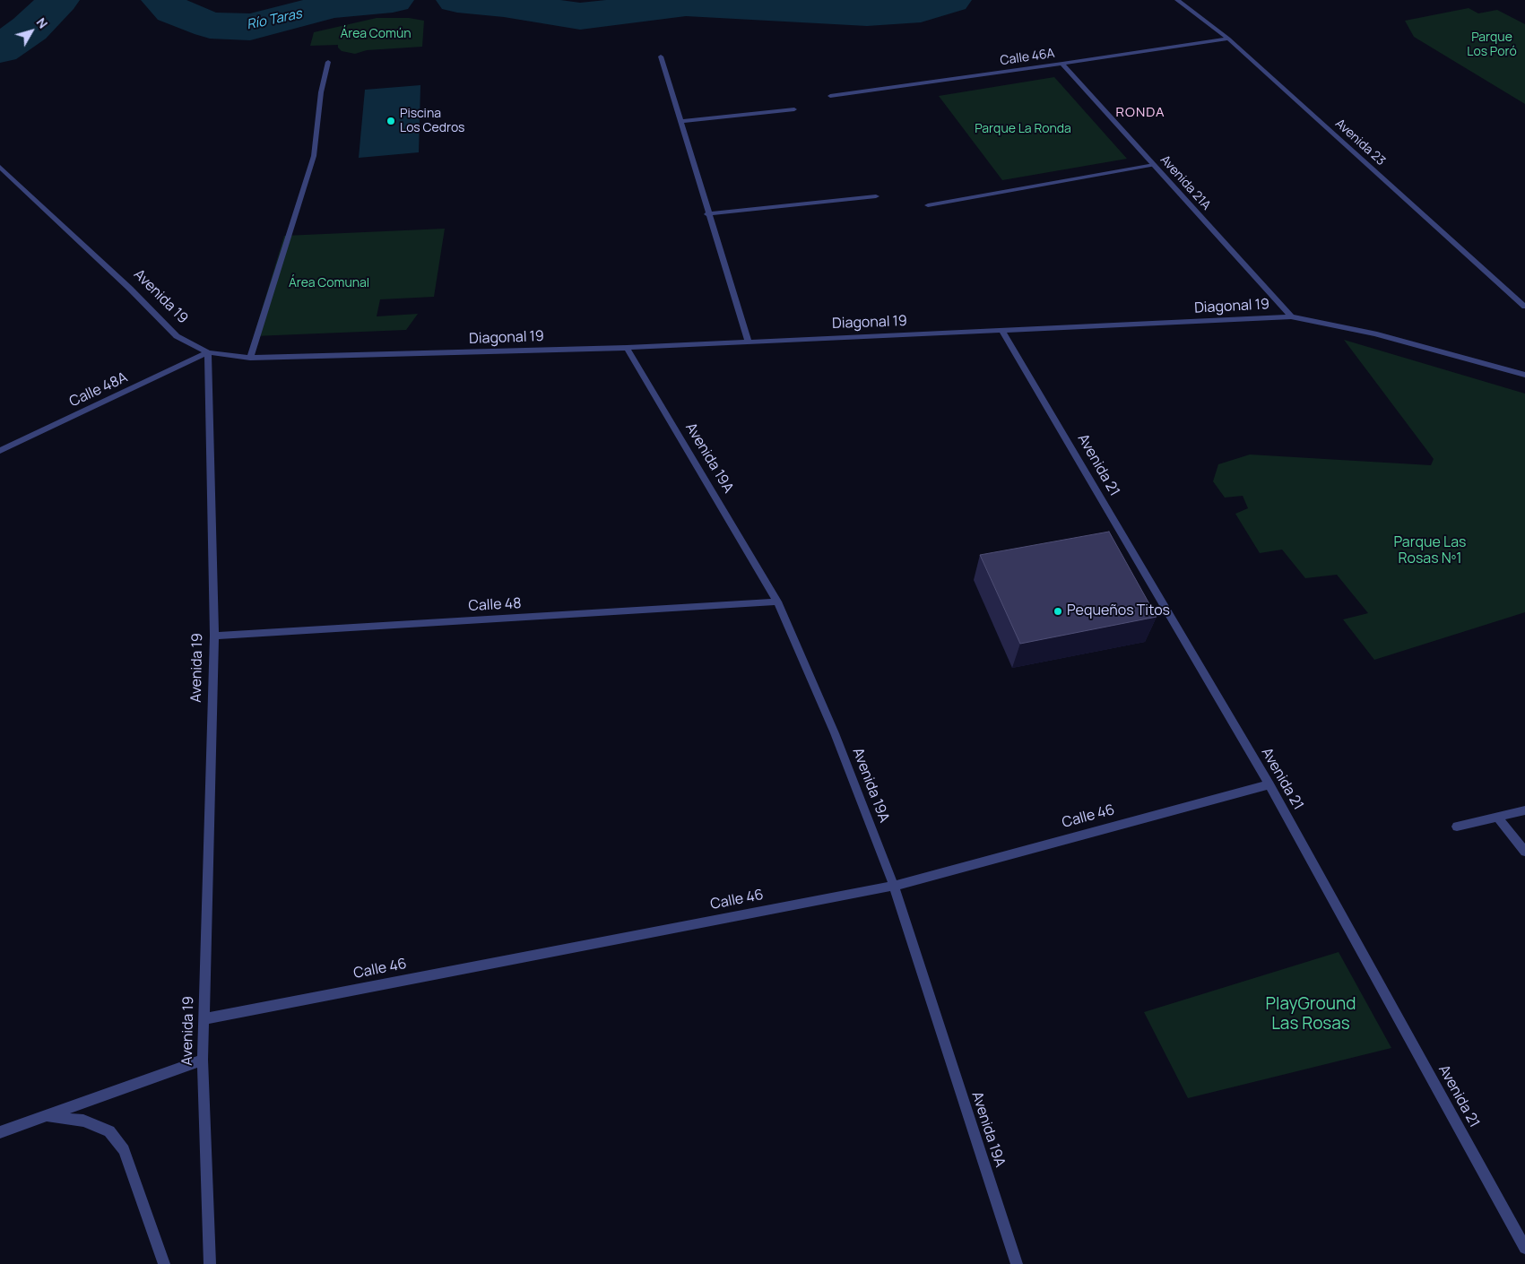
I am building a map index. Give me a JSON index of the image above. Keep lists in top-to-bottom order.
{
  "streets": {
    "street": [
      "Calle 46A",
      "Avenida 23",
      "Avenida 21A",
      "Avenida 19",
      "Diagonal 19",
      "Calle 48A",
      "Avenida 19A",
      "Avenida 21",
      "Calle 48",
      "Calle 46"
    ]
  },
  "crossings": [
    ["Calle 46A", "Avenida 23"],
    ["Calle 46A", "Avenida 21A"],
    ["Avenida 21A", "Diagonal 19"],
    ["Avenida 19", "Diagonal 19"],
    ["Avenida 19", "Calle 48A"],
    ["Avenida 19", "Calle 48"],
    ["Avenida 19", "Calle 46"],
    ["Diagonal 19", "Calle 48A"],
    ["Diagonal 19", "Avenida 19A"],
    ["Diagonal 19", "Avenida 21"],
    ["Avenida 19A", "Calle 48"],
    ["Avenida 19A", "Calle 46"],
    ["Avenida 21", "Calle 46"]
  ],
  "districts": ["RONDA"],
  "water": ["Río Taras"],
  "parks": [
    "Área Común",
    "Parque Los Poró",
    "Parque La Ronda",
    "Área Comunal",
    "Parque Las Rosas Nº1",
    "PlayGround Las Rosas"
  ],
  "places": ["Piscina Los Cedros", "Pequeños Titos"],
  "north": "top right"
}
